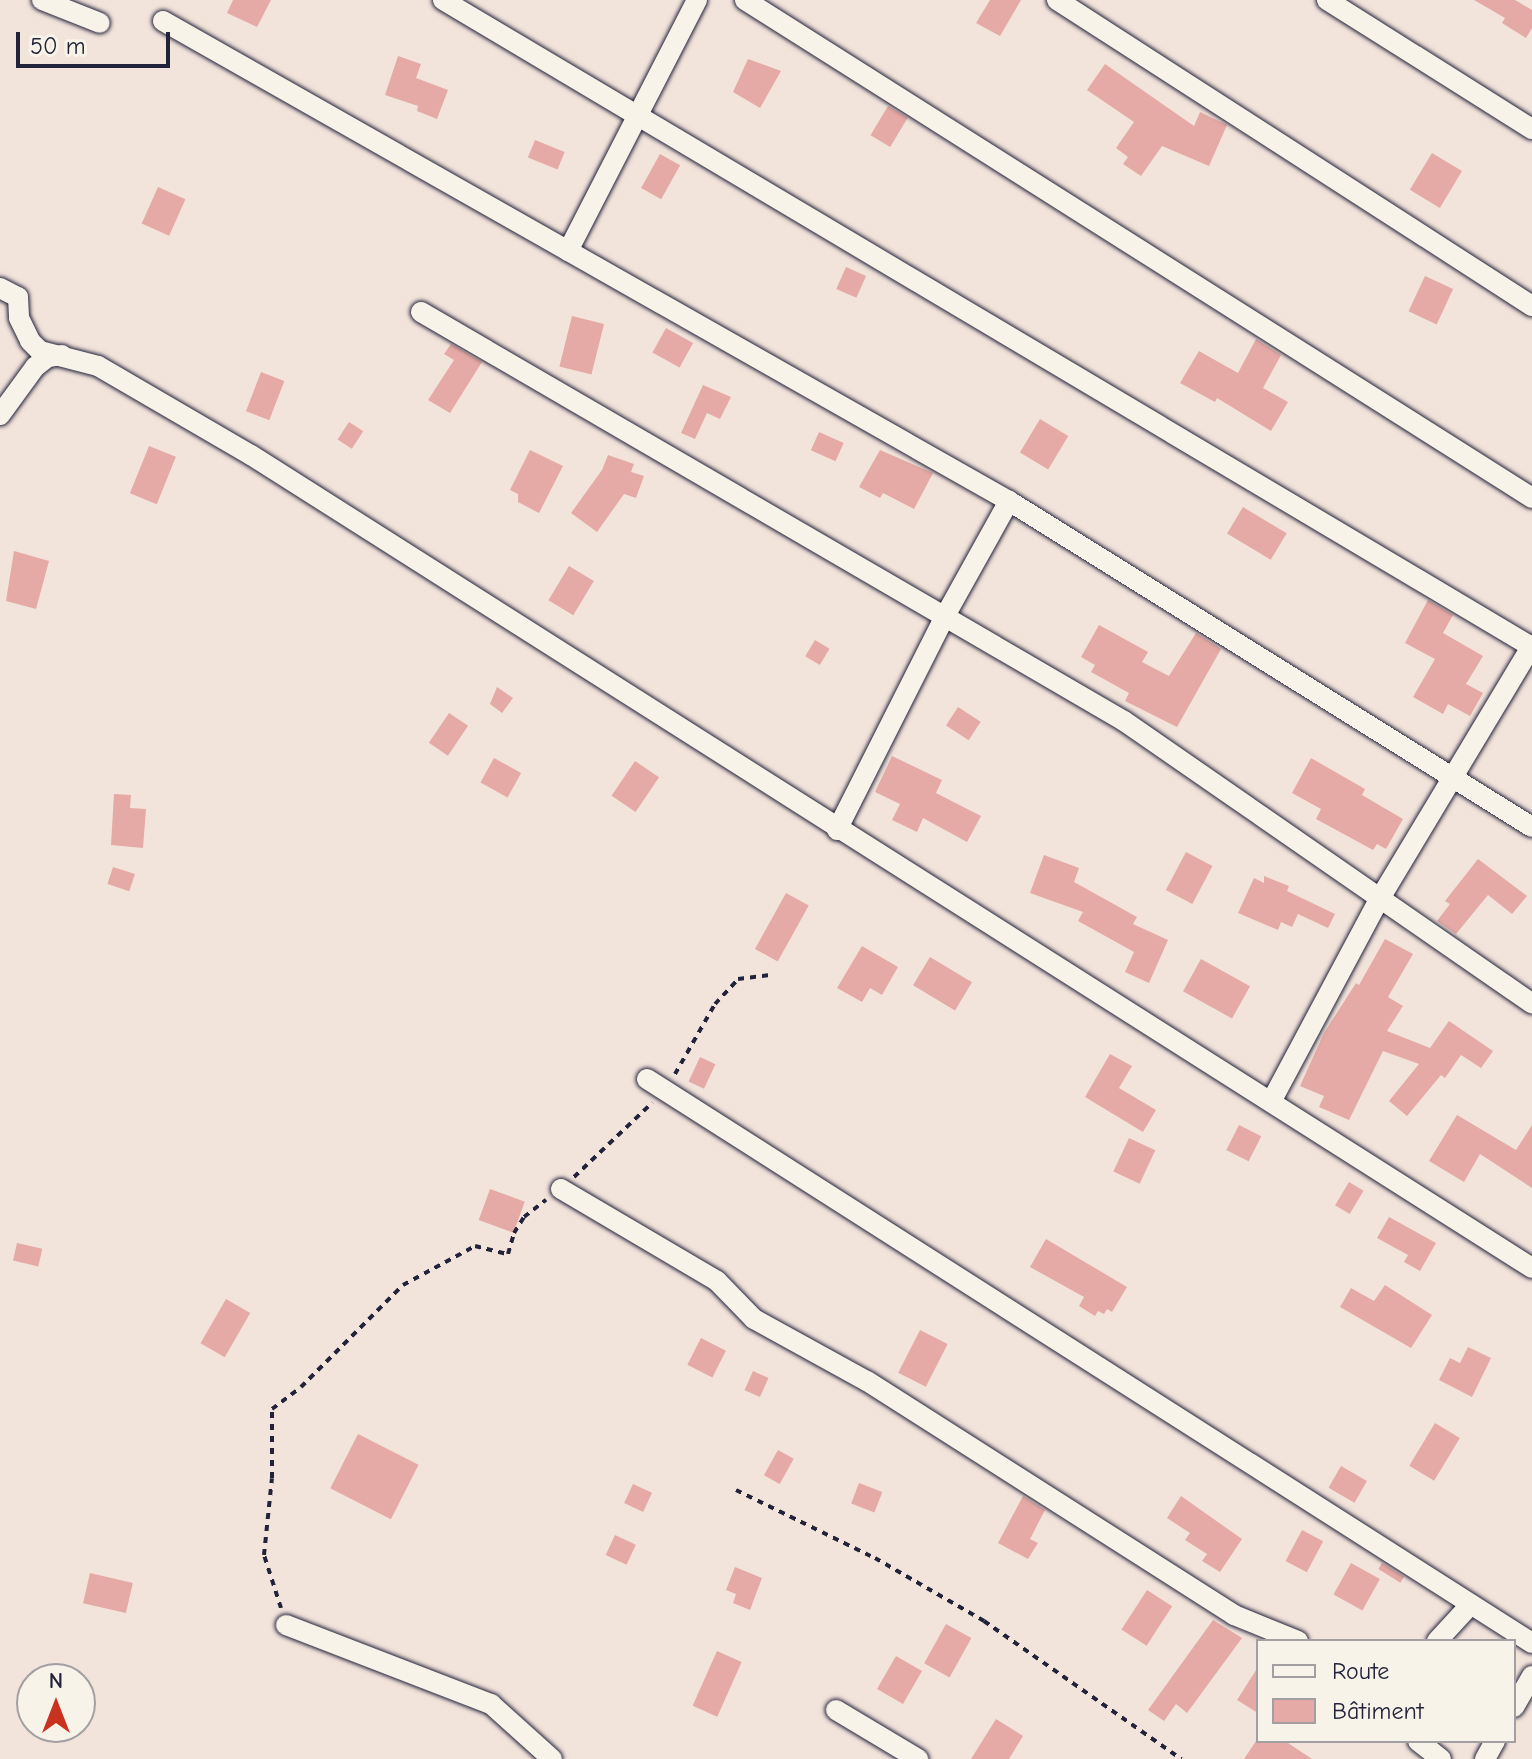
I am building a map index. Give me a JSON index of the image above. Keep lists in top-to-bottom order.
{
  "legend": ["Route", "Bâtiment"],
  "scale_bar": "50 m",
  "north": "top"
}
